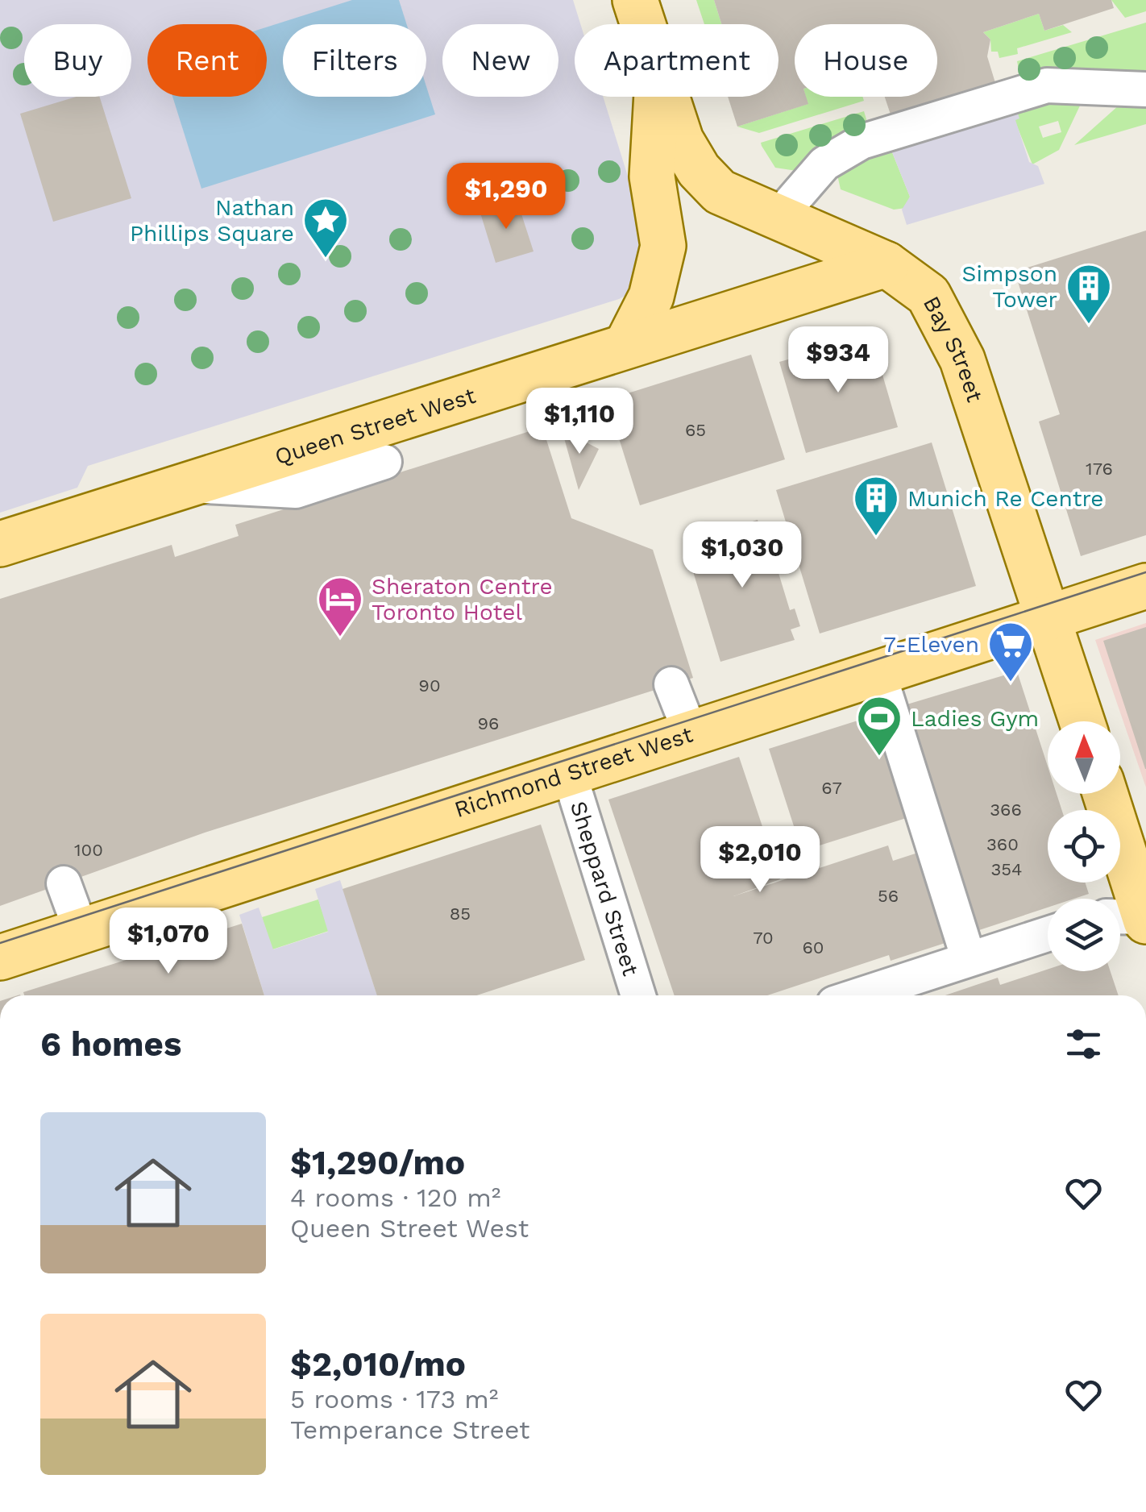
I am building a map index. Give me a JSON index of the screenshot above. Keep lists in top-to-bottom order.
{
  "streets": {
    "main road": ["Bay Street", "Queen Street West", "Richmond Street West"],
    "street": ["Sheppard Street"]
  },
  "crossings": [
    ["Bay Street", "Queen Street West"],
    ["Bay Street", "Richmond Street West"],
    ["Richmond Street West", "Sheppard Street"]
  ],
  "places": {
    "place": ["Nathan Phillips Square"],
    "building": ["Simpson Tower", "Munich Re Centre"],
    "hotel": ["Sheraton Centre Toronto Hotel"],
    "supermarket": ["7-Eleven"],
    "sports": ["Ladies Gym"]
  },
  "house_numbers": [
    "65",
    "176",
    "90",
    "96",
    "67",
    "366",
    "360",
    "100",
    "354",
    "56",
    "85",
    "70",
    "60"
  ],
  "north": "top",
  "page": {
    "chip": [
      "Buy",
      "Rent",
      "Filters",
      "New",
      "Apartment",
      "House"
    ],
    "price": [
      "$1,290",
      "$934",
      "$1,110",
      "$1,030",
      "$2,010",
      "$1,070"
    ],
    "heading": "6 homes",
    "list": [
      {
        "name": "$1,290/mo",
        "note": "4 rooms · 120 m² · Queen Street West"
      },
      {
        "name": "$2,010/mo",
        "note": "5 rooms · 173 m² · Temperance Street"
      }
    ]
  }
}
